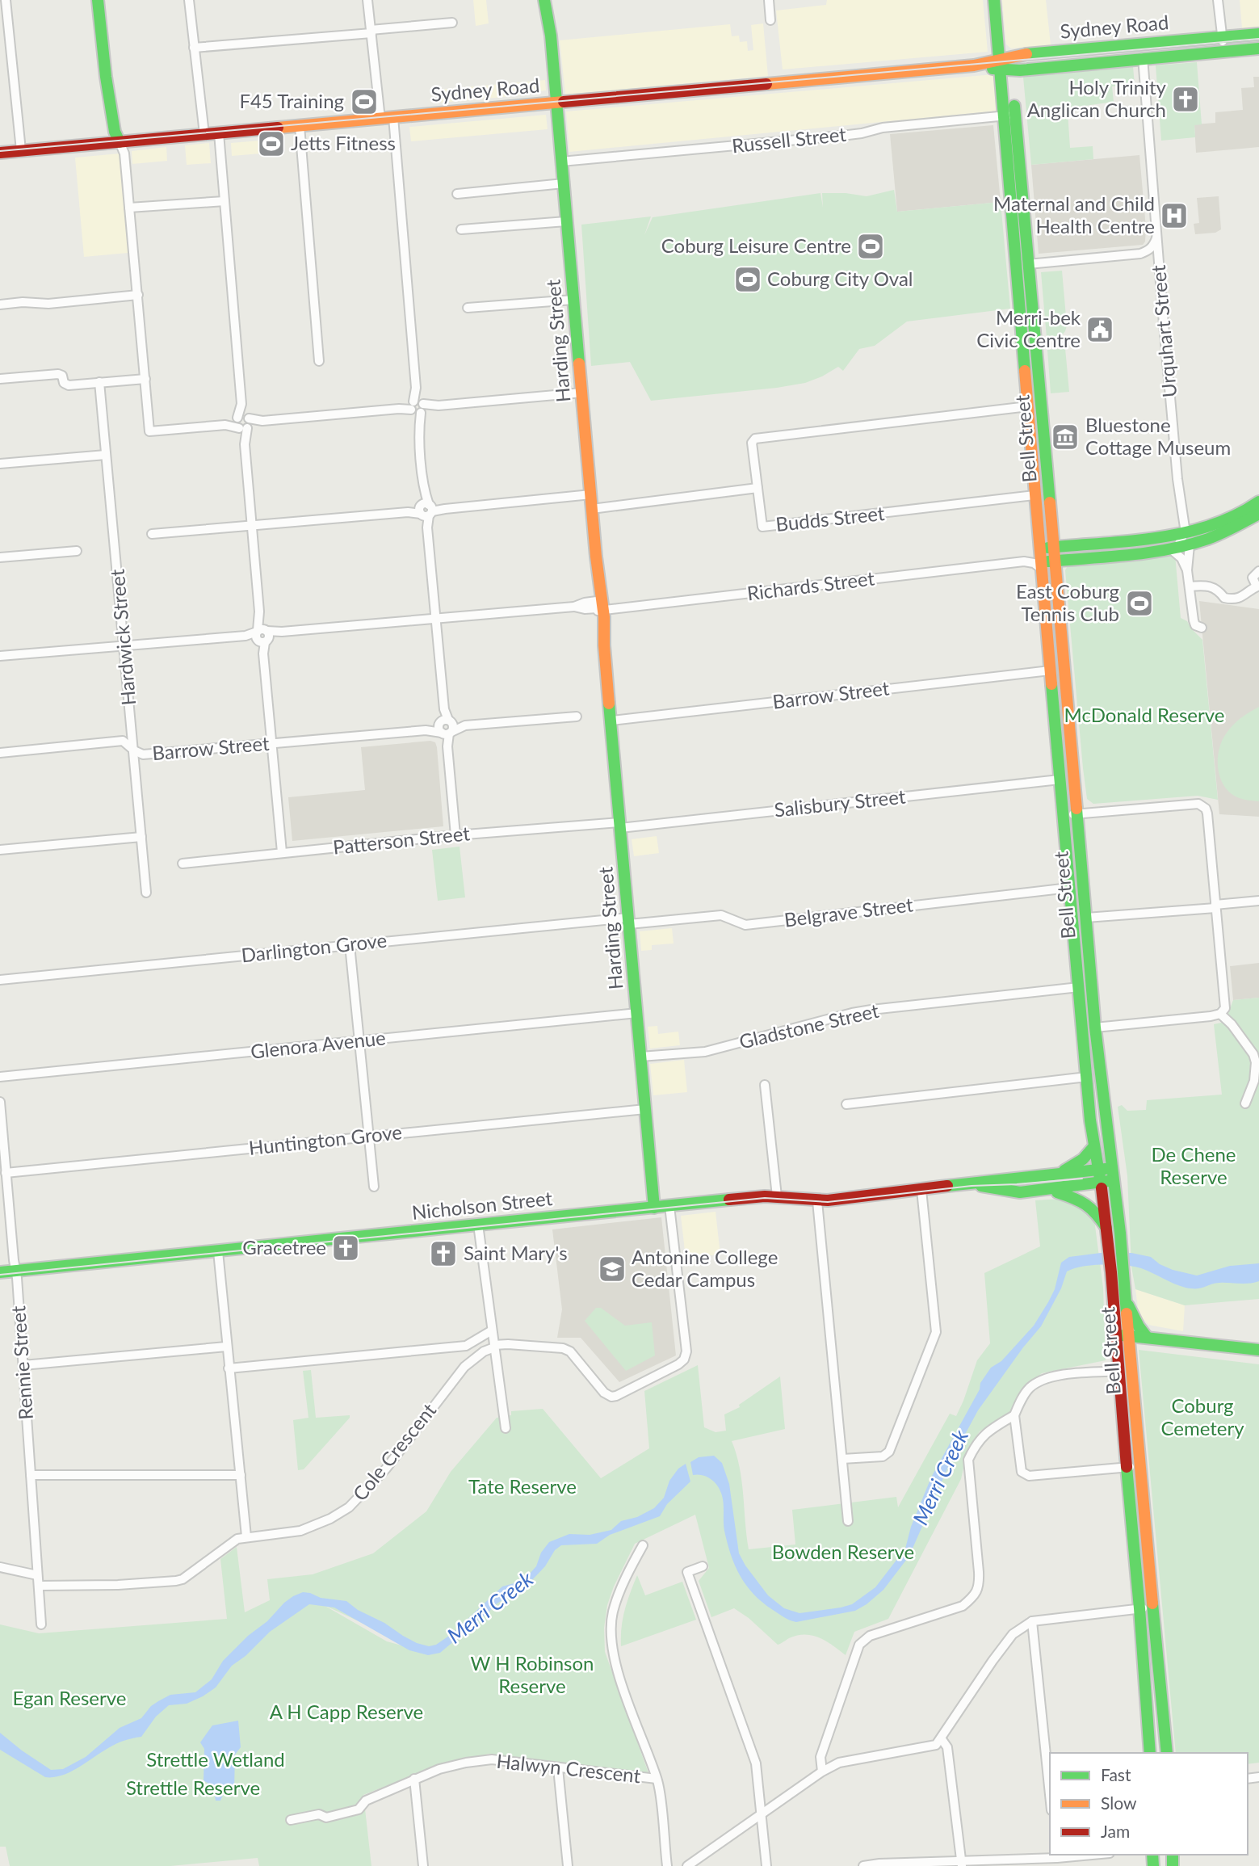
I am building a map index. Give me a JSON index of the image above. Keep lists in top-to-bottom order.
{
  "streets": {
    "main road": [
      "Sydney Road",
      "Harding Street",
      "Bell Street",
      "Nicholson Street"
    ],
    "street": [
      "Russell Street",
      "Urquhart Street",
      "Budds Street",
      "Richards Street",
      "Hardwick Street",
      "Barrow Street",
      "Salisbury Street",
      "Patterson Street",
      "Belgrave Street",
      "Darlington Grove",
      "Gladstone Street",
      "Glenora Avenue",
      "Huntington Grove",
      "Rennie Street",
      "Cole Crescent",
      "Halwyn Crescent"
    ]
  },
  "crossings": [
    ["Sydney Road", "Urquhart Street"],
    ["Sydney Road", "Harding Street"],
    ["Sydney Road", "Bell Street"],
    ["Russell Street", "Harding Street"],
    ["Russell Street", "Bell Street"],
    ["Harding Street", "Richards Street"],
    ["Harding Street", "Barrow Street"],
    ["Harding Street", "Salisbury Street"],
    ["Harding Street", "Patterson Street"],
    ["Harding Street", "Belgrave Street"],
    ["Harding Street", "Darlington Grove"],
    ["Harding Street", "Gladstone Street"],
    ["Harding Street", "Glenora Avenue"],
    ["Harding Street", "Huntington Grove"],
    ["Harding Street", "Nicholson Street"],
    ["Bell Street", "Budds Street"],
    ["Bell Street", "Richards Street"],
    ["Bell Street", "Barrow Street"],
    ["Bell Street", "Salisbury Street"],
    ["Bell Street", "Belgrave Street"],
    ["Bell Street", "Gladstone Street"],
    ["Bell Street", "Nicholson Street"],
    ["Hardwick Street", "Barrow Street"],
    ["Salisbury Street", "Patterson Street"],
    ["Belgrave Street", "Darlington Grove"],
    ["Huntington Grove", "Rennie Street"],
    ["Nicholson Street", "Rennie Street"]
  ],
  "water": ["Merri Creek"],
  "parks": [
    "McDonald Reserve",
    "De Chene Reserve",
    "Coburg Cemetery",
    "Tate Reserve",
    "Bowden Reserve",
    "W H Robinson Reserve",
    "Egan Reserve",
    "A H Capp Reserve",
    "Strettle Wetland",
    "Strettle Reserve"
  ],
  "places": {
    "church": ["Holy Trinity Anglican Church", "Gracetree", "Saint Mary's"],
    "sports": [
      "F45 Training",
      "Jetts Fitness",
      "Coburg Leisure Centre",
      "Coburg City Oval",
      "East Coburg Tennis Club"
    ],
    "hospital": ["Maternal and Child Health Centre"],
    "public building": ["Merri-bek Civic Centre"],
    "museum": ["Bluestone Cottage Museum"],
    "school or university": ["Antonine College Cedar Campus"]
  },
  "legend": ["Fast", "Slow", "Jam"]
}
